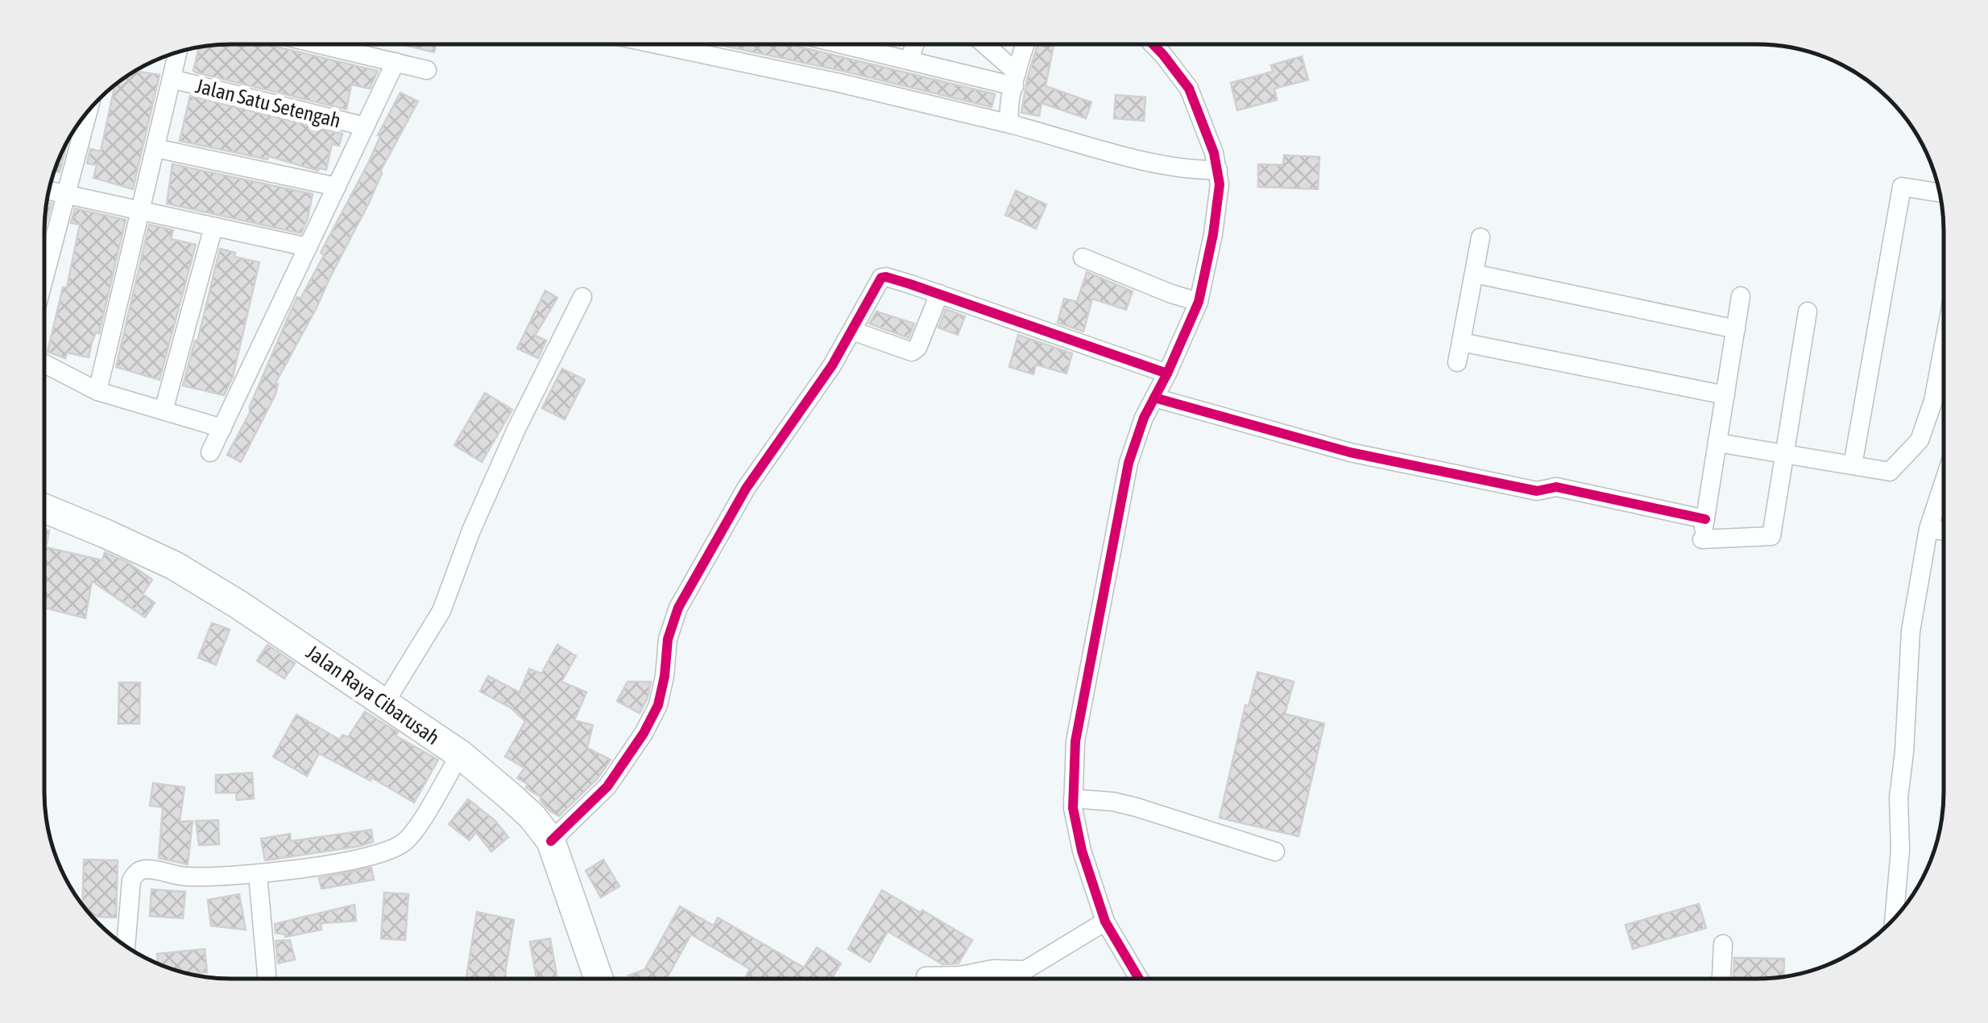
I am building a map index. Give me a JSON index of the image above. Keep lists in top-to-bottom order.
{
  "streets": {
    "main road": ["Jalan Raya Cibarusah"],
    "street": ["Jalan Satu Setengah"]
  }
}
